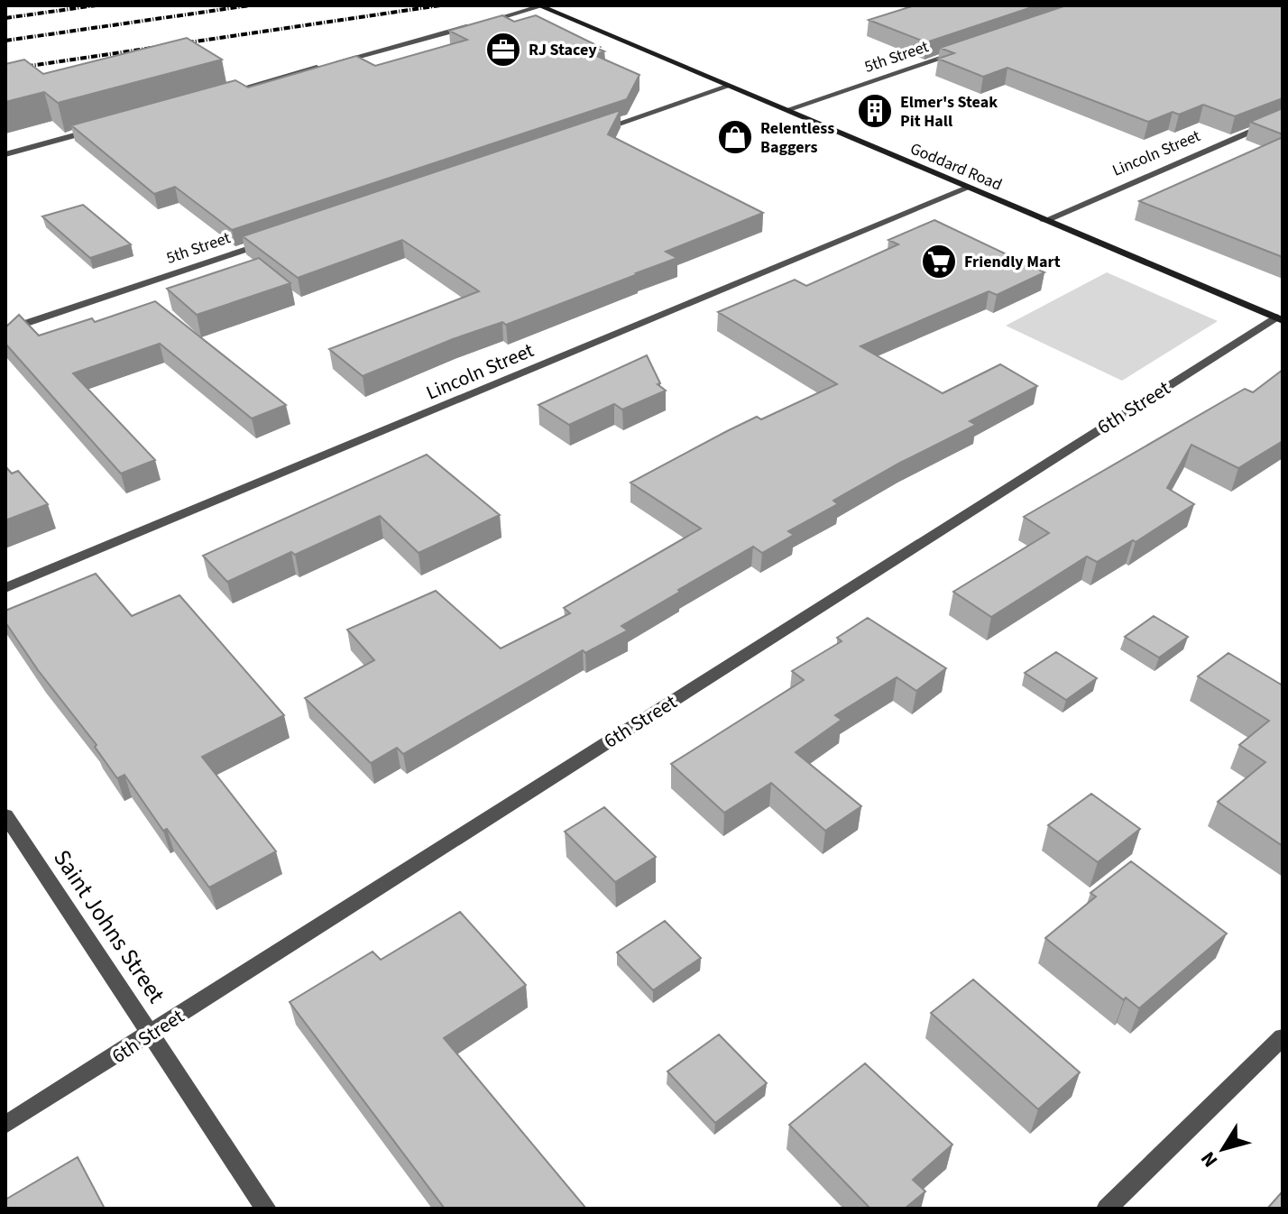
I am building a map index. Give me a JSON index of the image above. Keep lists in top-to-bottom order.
{
  "streets": {
    "street": [
      "5th Street",
      "Lincoln Street",
      "Goddard Road",
      "6th Street",
      "Saint Johns Street"
    ]
  },
  "crossings": [
    ["5th Street", "Goddard Road"],
    ["Lincoln Street", "Goddard Road"],
    ["Goddard Road", "6th Street"],
    ["6th Street", "Saint Johns Street"]
  ],
  "places": {
    "office": ["RJ Stacey"],
    "building": ["Elmer's Steak Pit Hall"],
    "shop": ["Relentless Baggers"],
    "supermarket": ["Friendly Mart"]
  },
  "north": "bottom left"
}
